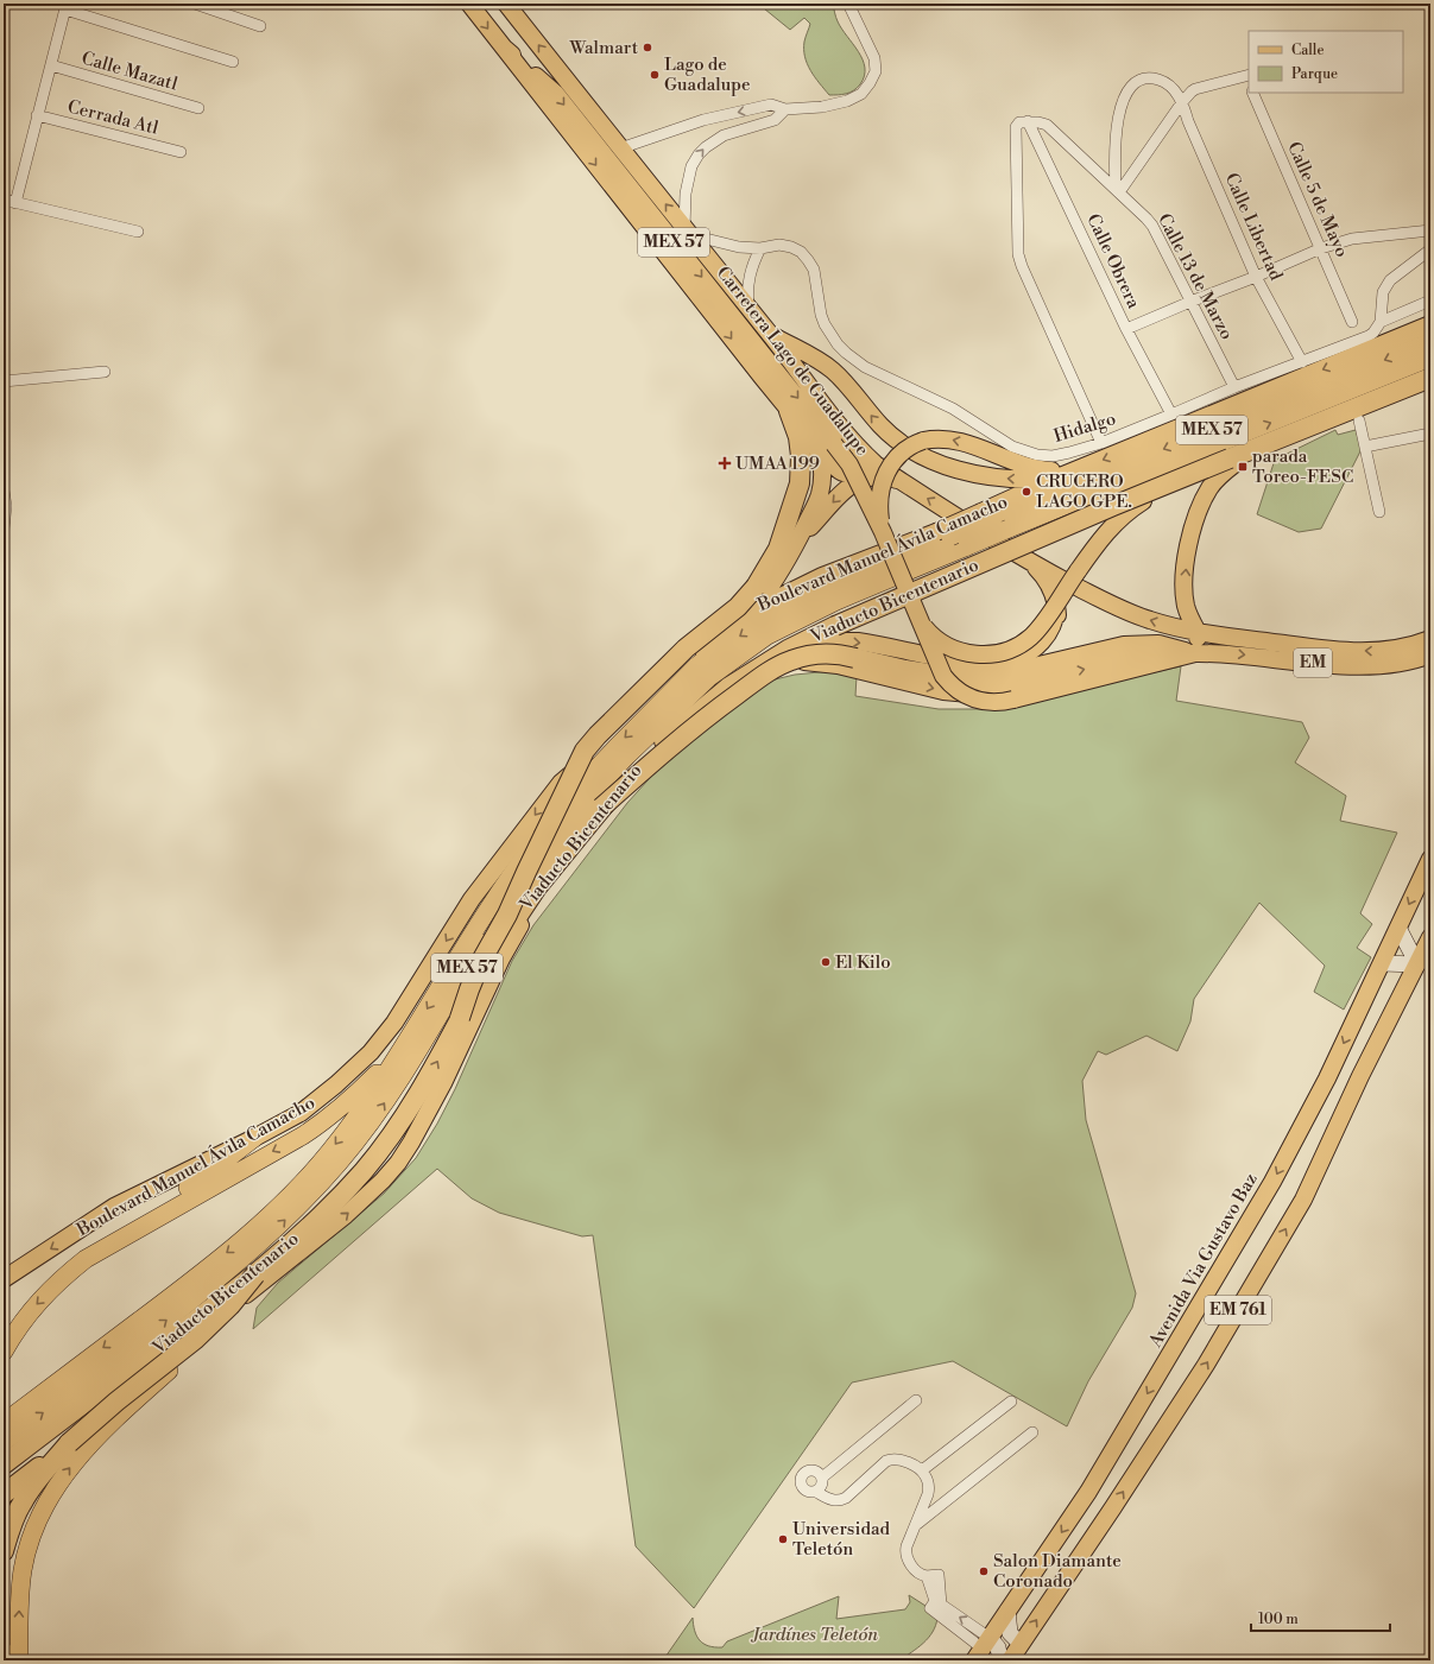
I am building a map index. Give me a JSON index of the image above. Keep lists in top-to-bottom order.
{
  "streets": {
    "highway": ["MEX 57", "Boulevard Manuel Ávila Camacho", "Viaducto Bicentenario"],
    "main road": [
      "Carretera Lago de Guadalupe",
      "EM",
      "Avenida Via Gustavo Baz",
      "EM 761"
    ],
    "street": [
      "Calle Mazatl",
      "Cerrada Atl",
      "Calle 5 de Mayo",
      "Calle Libertad",
      "Calle Obrera",
      "Calle 13 de Marzo",
      "Hidalgo"
    ]
  },
  "crossings": [
    ["Calle Libertad", "Hidalgo"],
    ["MEX 57", "Boulevard Manuel Ávila Camacho"],
    ["MEX 57", "Viaducto Bicentenario"],
    ["Calle Obrera", "Calle 13 de Marzo"],
    ["Calle Obrera", "Hidalgo"],
    ["Calle 13 de Marzo", "Hidalgo"],
    ["Carretera Lago de Guadalupe", "Hidalgo"]
  ],
  "parks": ["Jardínes Teletón"],
  "places": {
    "other": [
      "Walmart",
      "Lago de Guadalupe",
      "CRUCERO LAGO GPE.",
      "El Kilo",
      "Universidad Teletón",
      "Salon Diamante Coronado"
    ],
    "health": ["UMAA 199"],
    "transit": ["parada Toreo-FESC"]
  },
  "legend": ["Calle", "Parque"],
  "scale_bar": "100 m"
}
